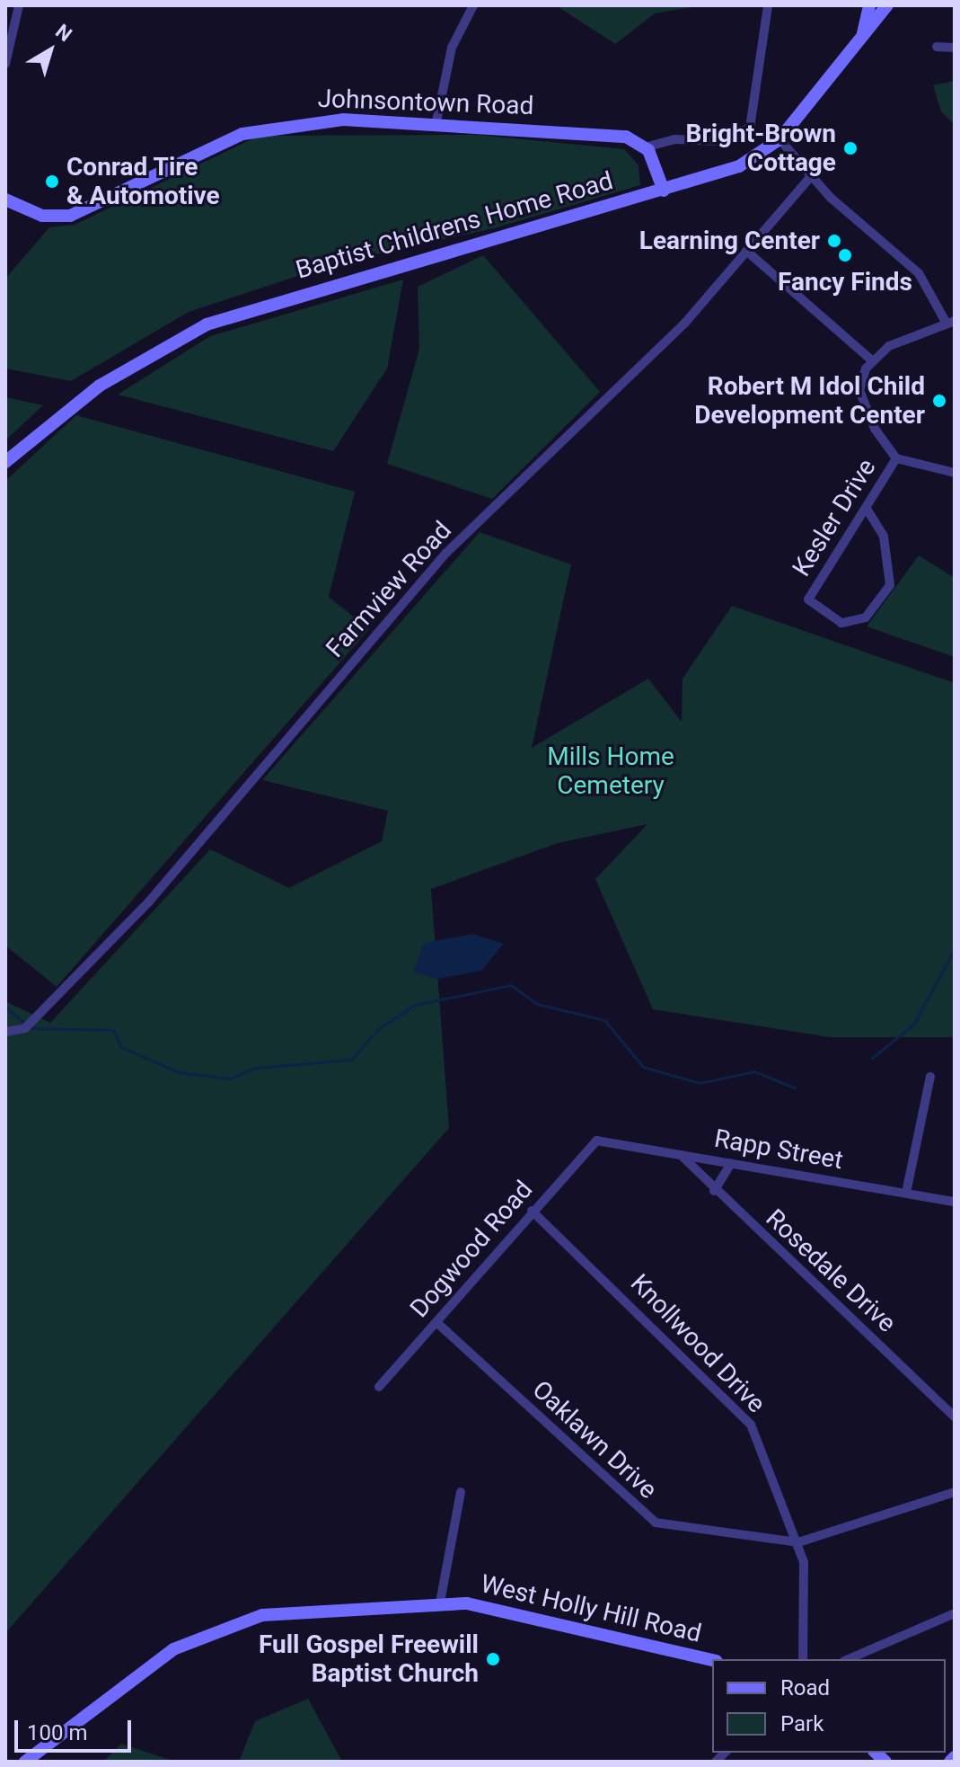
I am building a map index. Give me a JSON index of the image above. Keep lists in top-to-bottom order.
{
  "streets": {
    "street": [
      "Johnsontown Road",
      "Baptist Childrens Home Road",
      "Kesler Drive",
      "Farmview Road",
      "Rapp Street",
      "Dogwood Road",
      "Rosedale Drive",
      "Knollwood Drive",
      "Oaklawn Drive",
      "West Holly Hill Road"
    ]
  },
  "crossings": [
    ["Rapp Street", "Dogwood Road"],
    ["Rapp Street", "Rosedale Drive"],
    ["Dogwood Road", "Knollwood Drive"],
    ["Dogwood Road", "Oaklawn Drive"],
    ["Knollwood Drive", "Oaklawn Drive"]
  ],
  "parks": ["Mills Home Cemetery"],
  "places": [
    "Bright-Brown Cottage",
    "Conrad Tire & Automotive",
    "Learning Center",
    "Fancy Finds",
    "Robert M Idol Child Development Center",
    "Full Gospel Freewill Baptist Church"
  ],
  "legend": ["Road", "Park"],
  "scale_bar": "100 m",
  "north": "top right"
}
